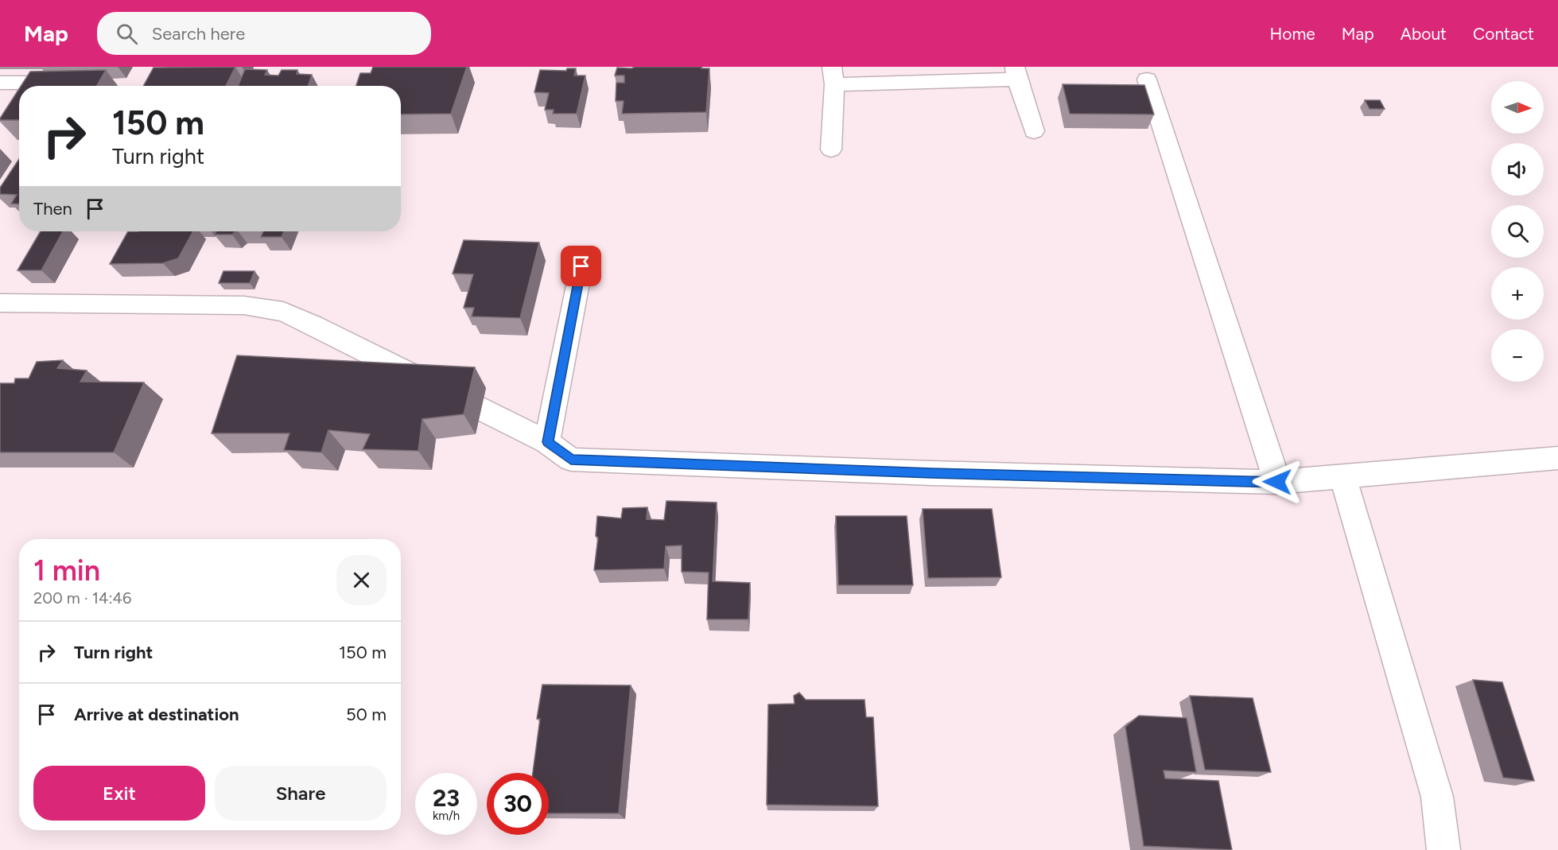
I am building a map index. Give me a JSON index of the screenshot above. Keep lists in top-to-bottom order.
{
  "north": "right",
  "page": {
    "header": "Map",
    "search": "Search here",
    "nav": [
      "Home",
      "Map",
      "About",
      "Contact"
    ],
    "map_buttons": ["+", "−"],
    "turn": ["150 m", "Turn right"],
    "then": "Then",
    "heading": ["1 min", "200 m · 14:46"],
    "list": [
      {
        "name": "Turn right",
        "value": "150 m"
      },
      {
        "name": "Arrive at destination",
        "value": "50 m"
      }
    ],
    "buttons": ["Exit", "Share"],
    "speed": "23 km/h",
    "limit": "30"
  }
}
